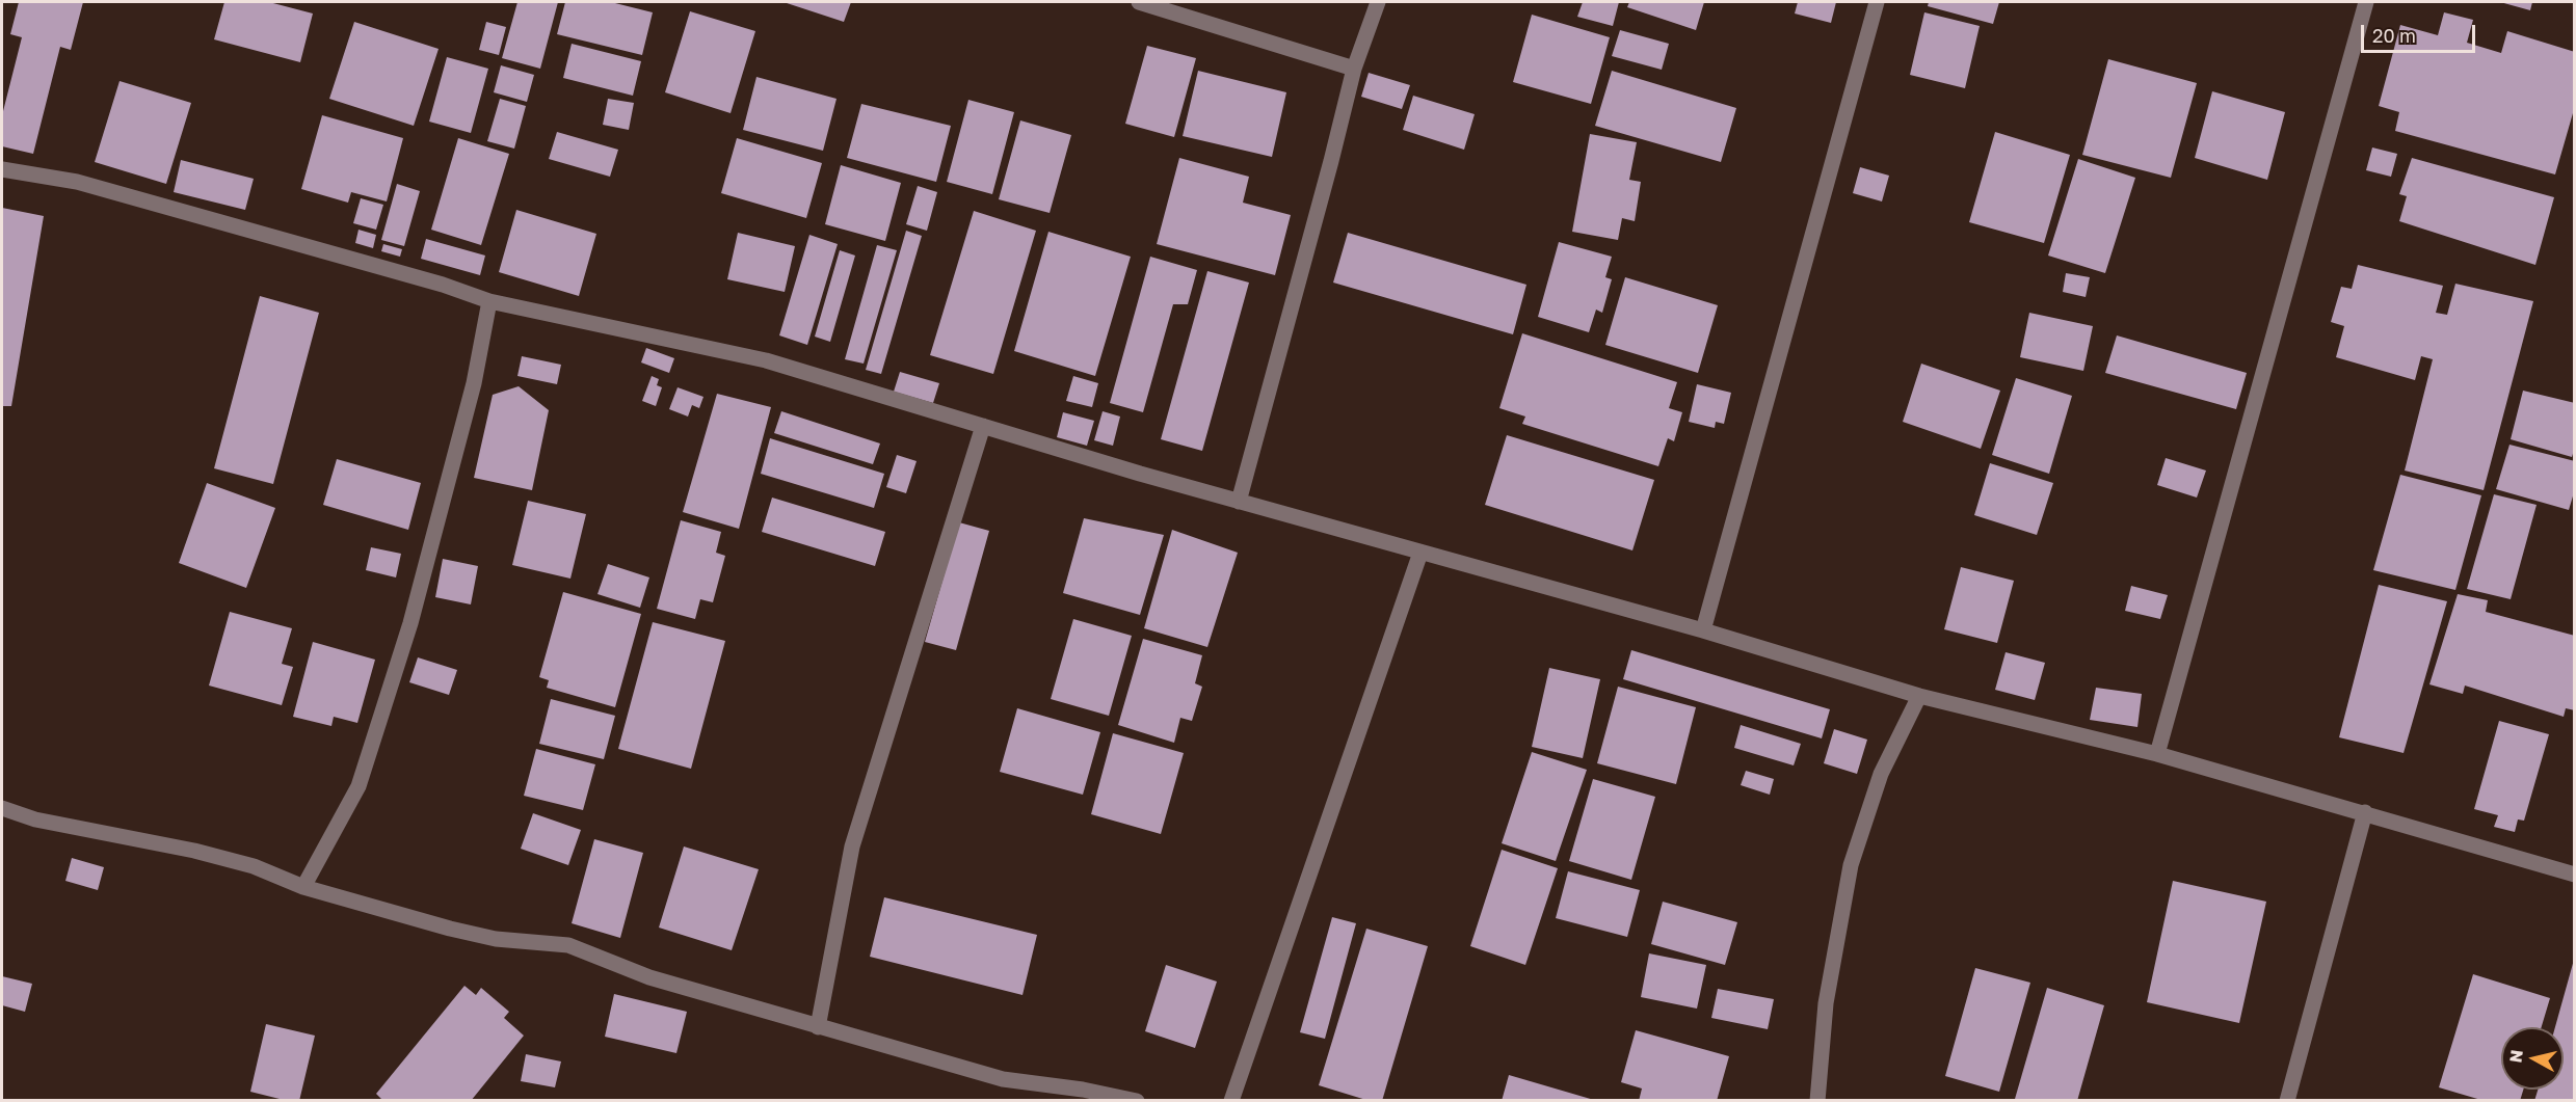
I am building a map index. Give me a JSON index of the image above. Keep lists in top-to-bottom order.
{
  "scale_bar": "20 m",
  "north": "left"
}
